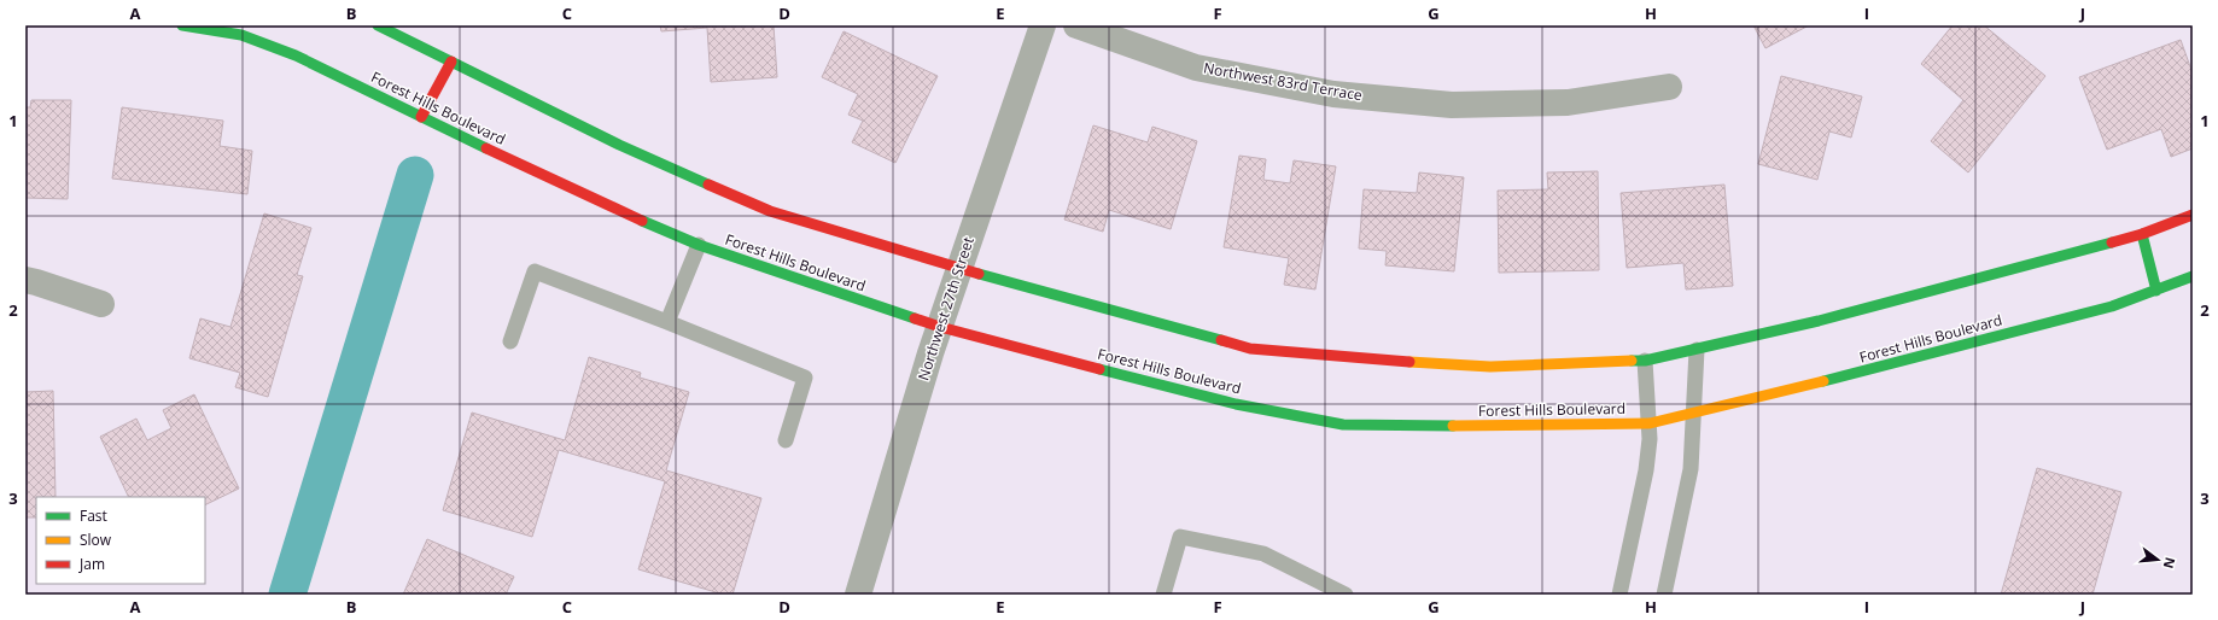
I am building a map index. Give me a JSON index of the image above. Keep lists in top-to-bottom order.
{
  "streets": {
    "street": ["Northwest 83rd Terrace", "Forest Hills Boulevard", "Northwest 27th Street"]
  },
  "crossings": [
    ["Forest Hills Boulevard", "Northwest 27th Street"]
  ],
  "legend": ["Fast", "Slow", "Jam"],
  "north": "right",
  "grid": {
    "columns": [
      "A",
      "B",
      "C",
      "D",
      "E",
      "F",
      "G",
      "H",
      "I",
      "J"
    ],
    "rows": ["1", "2", "3"]
  }
}
